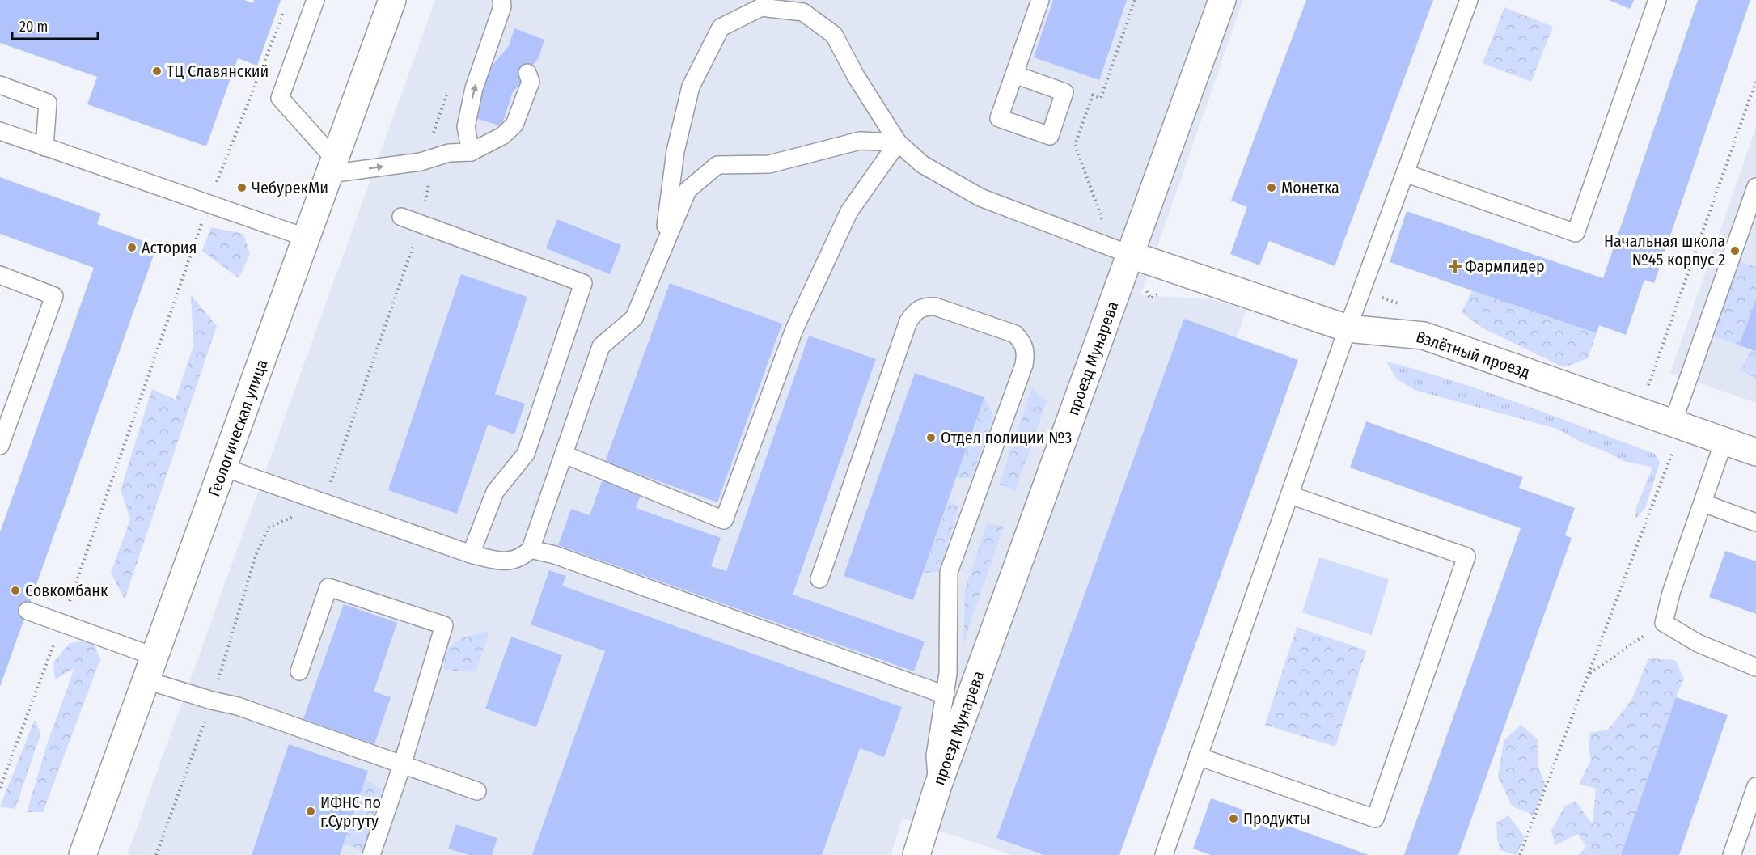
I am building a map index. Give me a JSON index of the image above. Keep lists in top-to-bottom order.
{
  "streets": {
    "street": ["Взлётный проезд", "проезд Мунарева", "Геологическая улица"]
  },
  "crossings": [
    ["Взлётный проезд", "проезд Мунарева"]
  ],
  "places": {
    "other": [
      "ТЦ Славянский",
      "ЧебурекМи",
      "Монетка",
      "Астория",
      "Начальная школа №45 корпус 2",
      "Отдел полиции №3",
      "Совкомбанк",
      "ИФНС по г.Сургуту",
      "Продукты"
    ],
    "health": ["Фармлидер"]
  },
  "scale_bar": "20 m"
}
